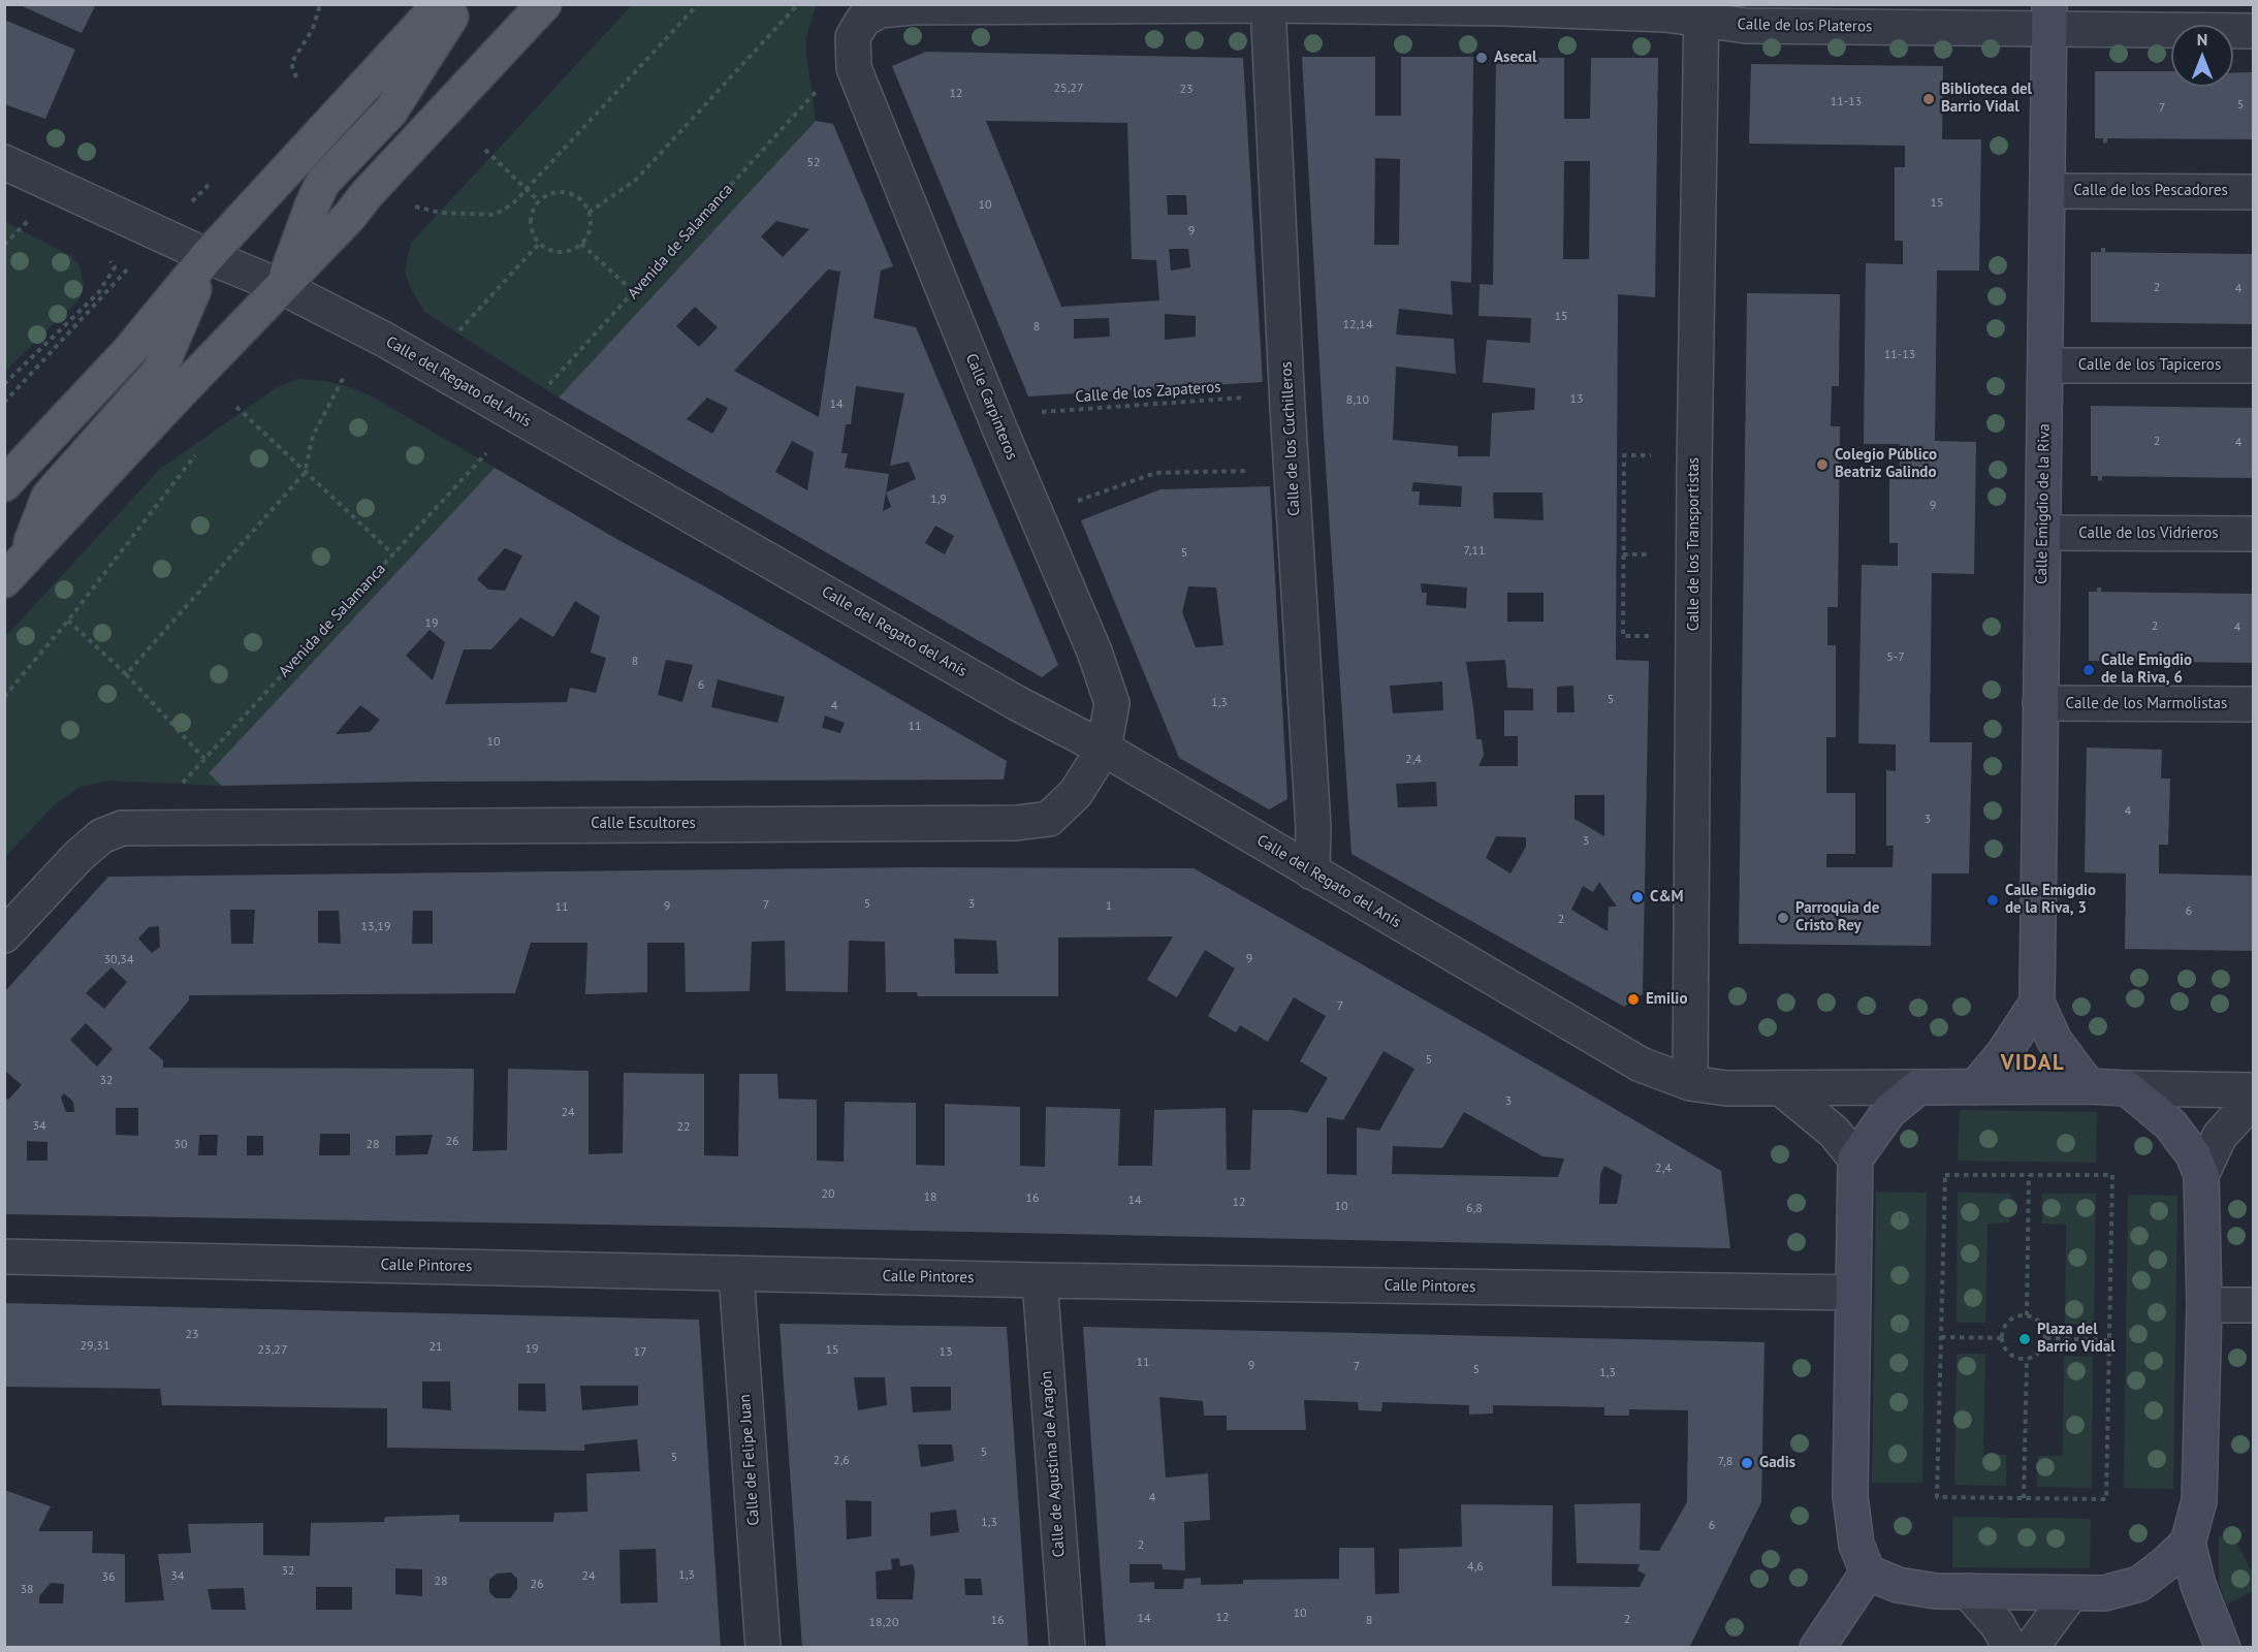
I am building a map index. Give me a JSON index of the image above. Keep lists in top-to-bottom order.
{
  "streets": {
    "main road": ["Calle Emigdio de la Riva"],
    "street": [
      "Calle de los Plateros",
      "Calle de los Pescadores",
      "Calle de los Tapiceros",
      "Calle del Regato del Anís",
      "Calle Carpinteros",
      "Calle de los Cuchilleros",
      "Calle de los Vidrieros",
      "Calle de los Transportistas",
      "Calle de los Marmolistas",
      "Calle Escultores",
      "Calle Pintores",
      "Calle de Felipe Juan",
      "Calle de Agustina de Aragón"
    ],
    "path": ["Avenida de Salamanca", "Calle de los Zapateros"]
  },
  "crossings": [
    ["Calle de los Plateros", "Calle Carpinteros"],
    ["Calle de los Plateros", "Calle de los Cuchilleros"],
    ["Calle de los Plateros", "Calle Emigdio de la Riva"],
    ["Calle de los Plateros", "Calle de los Transportistas"],
    ["Calle de los Pescadores", "Calle Emigdio de la Riva"],
    ["Calle de los Tapiceros", "Calle Emigdio de la Riva"],
    ["Calle del Regato del Anís", "Calle Carpinteros"],
    ["Calle del Regato del Anís", "Calle de los Cuchilleros"],
    ["Calle del Regato del Anís", "Calle de los Transportistas"],
    ["Calle del Regato del Anís", "Calle Escultores"],
    ["Calle Carpinteros", "Calle Escultores"],
    ["Calle Emigdio de la Riva", "Calle de los Vidrieros"],
    ["Calle Emigdio de la Riva", "Calle de los Marmolistas"],
    ["Calle Pintores", "Calle de Felipe Juan"],
    ["Calle Pintores", "Calle de Agustina de Aragón"]
  ],
  "districts": ["VIDAL"],
  "places": [
    "Asecal",
    "Biblioteca del Barrio Vidal",
    "Colegio Público Beatriz Galindo",
    "Calle Emigdio de la Riva, 6",
    "C&M",
    "Calle Emigdio de la Riva, 3",
    "Parroquia de Cristo Rey",
    "Emilio",
    "Plaza del Barrio Vidal",
    "Gadis"
  ],
  "house_numbers": [
    "25,27",
    "23",
    "12",
    "11-13",
    "5",
    "7",
    "52",
    "15",
    "10",
    "9",
    "2",
    "4",
    "15",
    "12,14",
    "8",
    "11-13",
    "13",
    "8,10",
    "14",
    "2",
    "4",
    "1,9",
    "9",
    "7,11",
    "5",
    "19",
    "2",
    "4",
    "5-7",
    "8",
    "6",
    "5",
    "1,3",
    "4",
    "11",
    "10",
    "2,4",
    "4",
    "3",
    "3",
    "5",
    "3",
    "7",
    "9",
    "1",
    "11",
    "6",
    "2",
    "13,19",
    "9",
    "30,34",
    "7",
    "5",
    "32",
    "3",
    "24",
    "34",
    "22",
    "26",
    "30",
    "28",
    "2,4",
    "20",
    "18",
    "16",
    "14",
    "12",
    "10",
    "6,8",
    "23",
    "29,31",
    "21",
    "19",
    "23,27",
    "15",
    "17",
    "13",
    "11",
    "9",
    "7",
    "5",
    "1,3",
    "5",
    "5",
    "2,6",
    "7,8",
    "4",
    "1,3",
    "6",
    "2",
    "4,6",
    "32",
    "1,3",
    "34",
    "24",
    "36",
    "28",
    "26",
    "38",
    "10",
    "12",
    "14",
    "2",
    "16",
    "8",
    "18,20"
  ],
  "north": "top"
}
